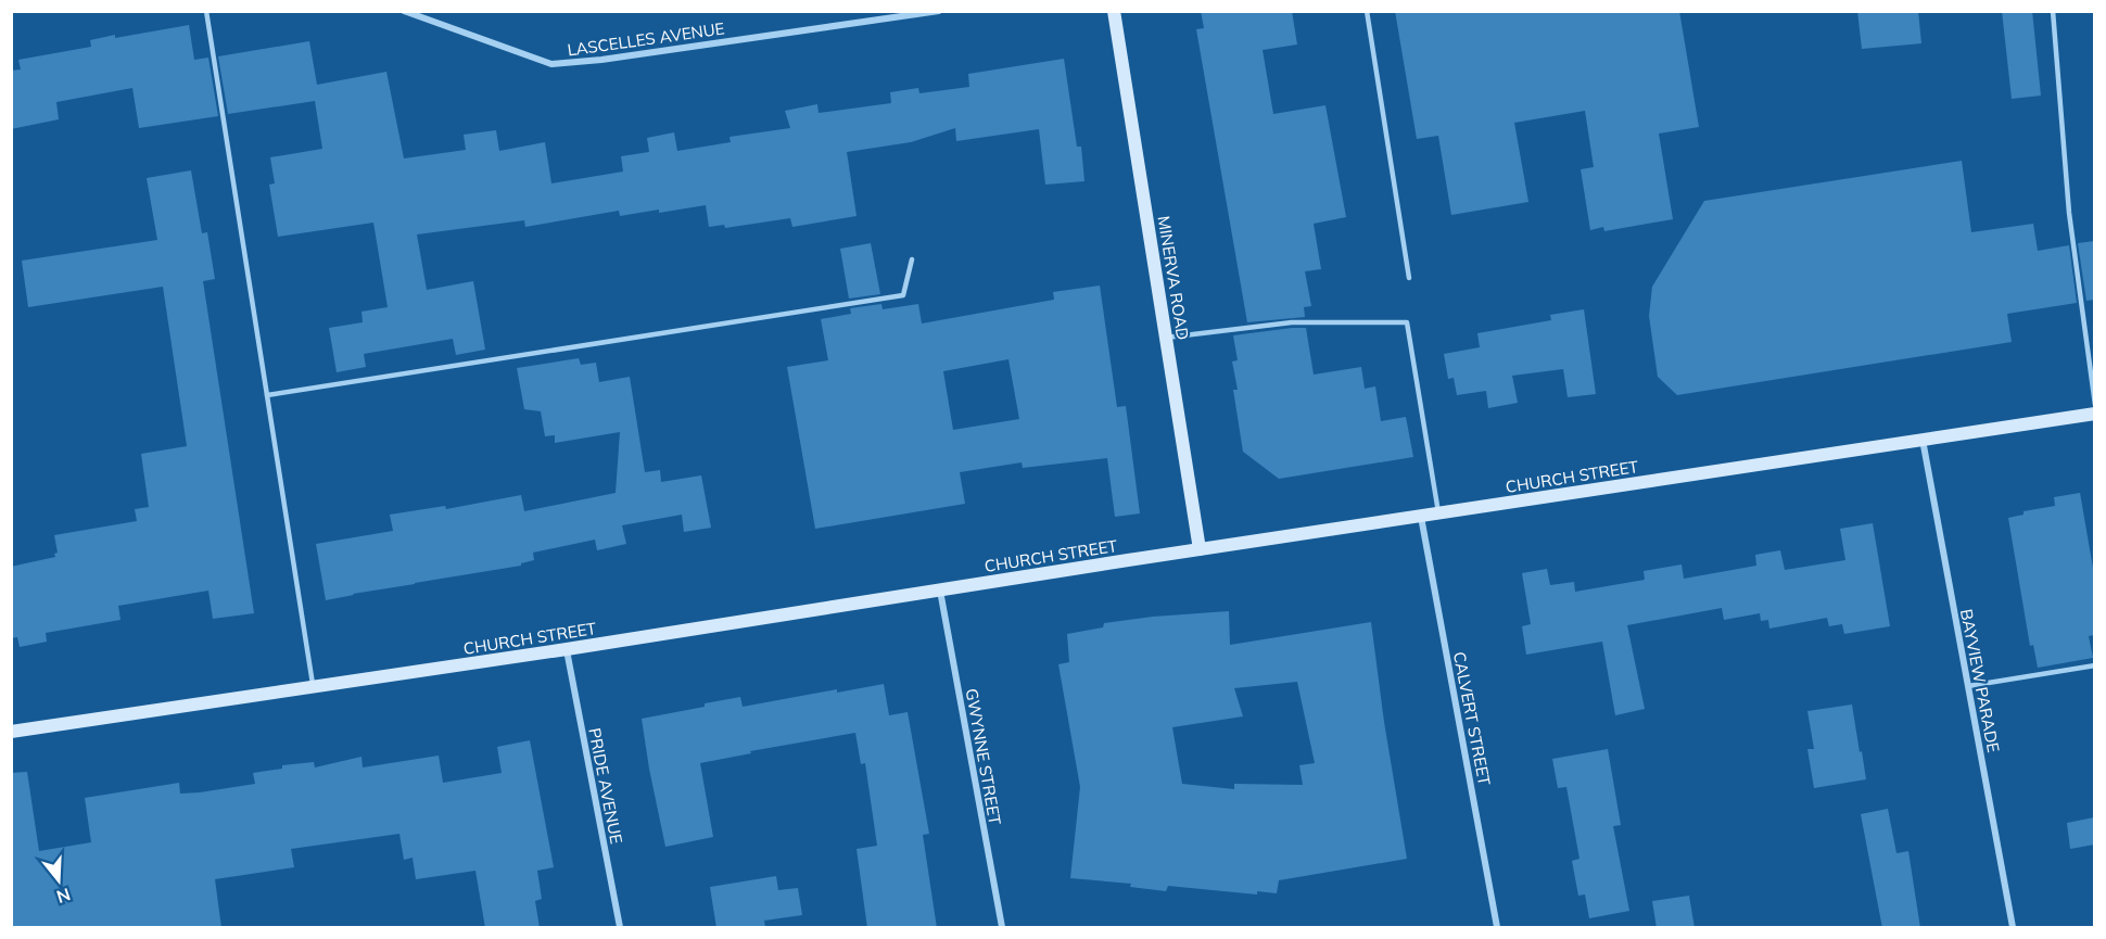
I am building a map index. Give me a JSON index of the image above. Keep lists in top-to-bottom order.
{
  "streets": {
    "street": [
      "LASCELLES AVENUE",
      "MINERVA ROAD",
      "CHURCH STREET",
      "BAYVIEW PARADE",
      "CALVERT STREET",
      "GWYNNE STREET",
      "PRIDE AVENUE"
    ]
  },
  "crossings": [
    ["MINERVA ROAD", "CHURCH STREET"],
    ["CHURCH STREET", "BAYVIEW PARADE"],
    ["CHURCH STREET", "CALVERT STREET"],
    ["CHURCH STREET", "GWYNNE STREET"],
    ["CHURCH STREET", "PRIDE AVENUE"]
  ],
  "north": "bottom"
}
